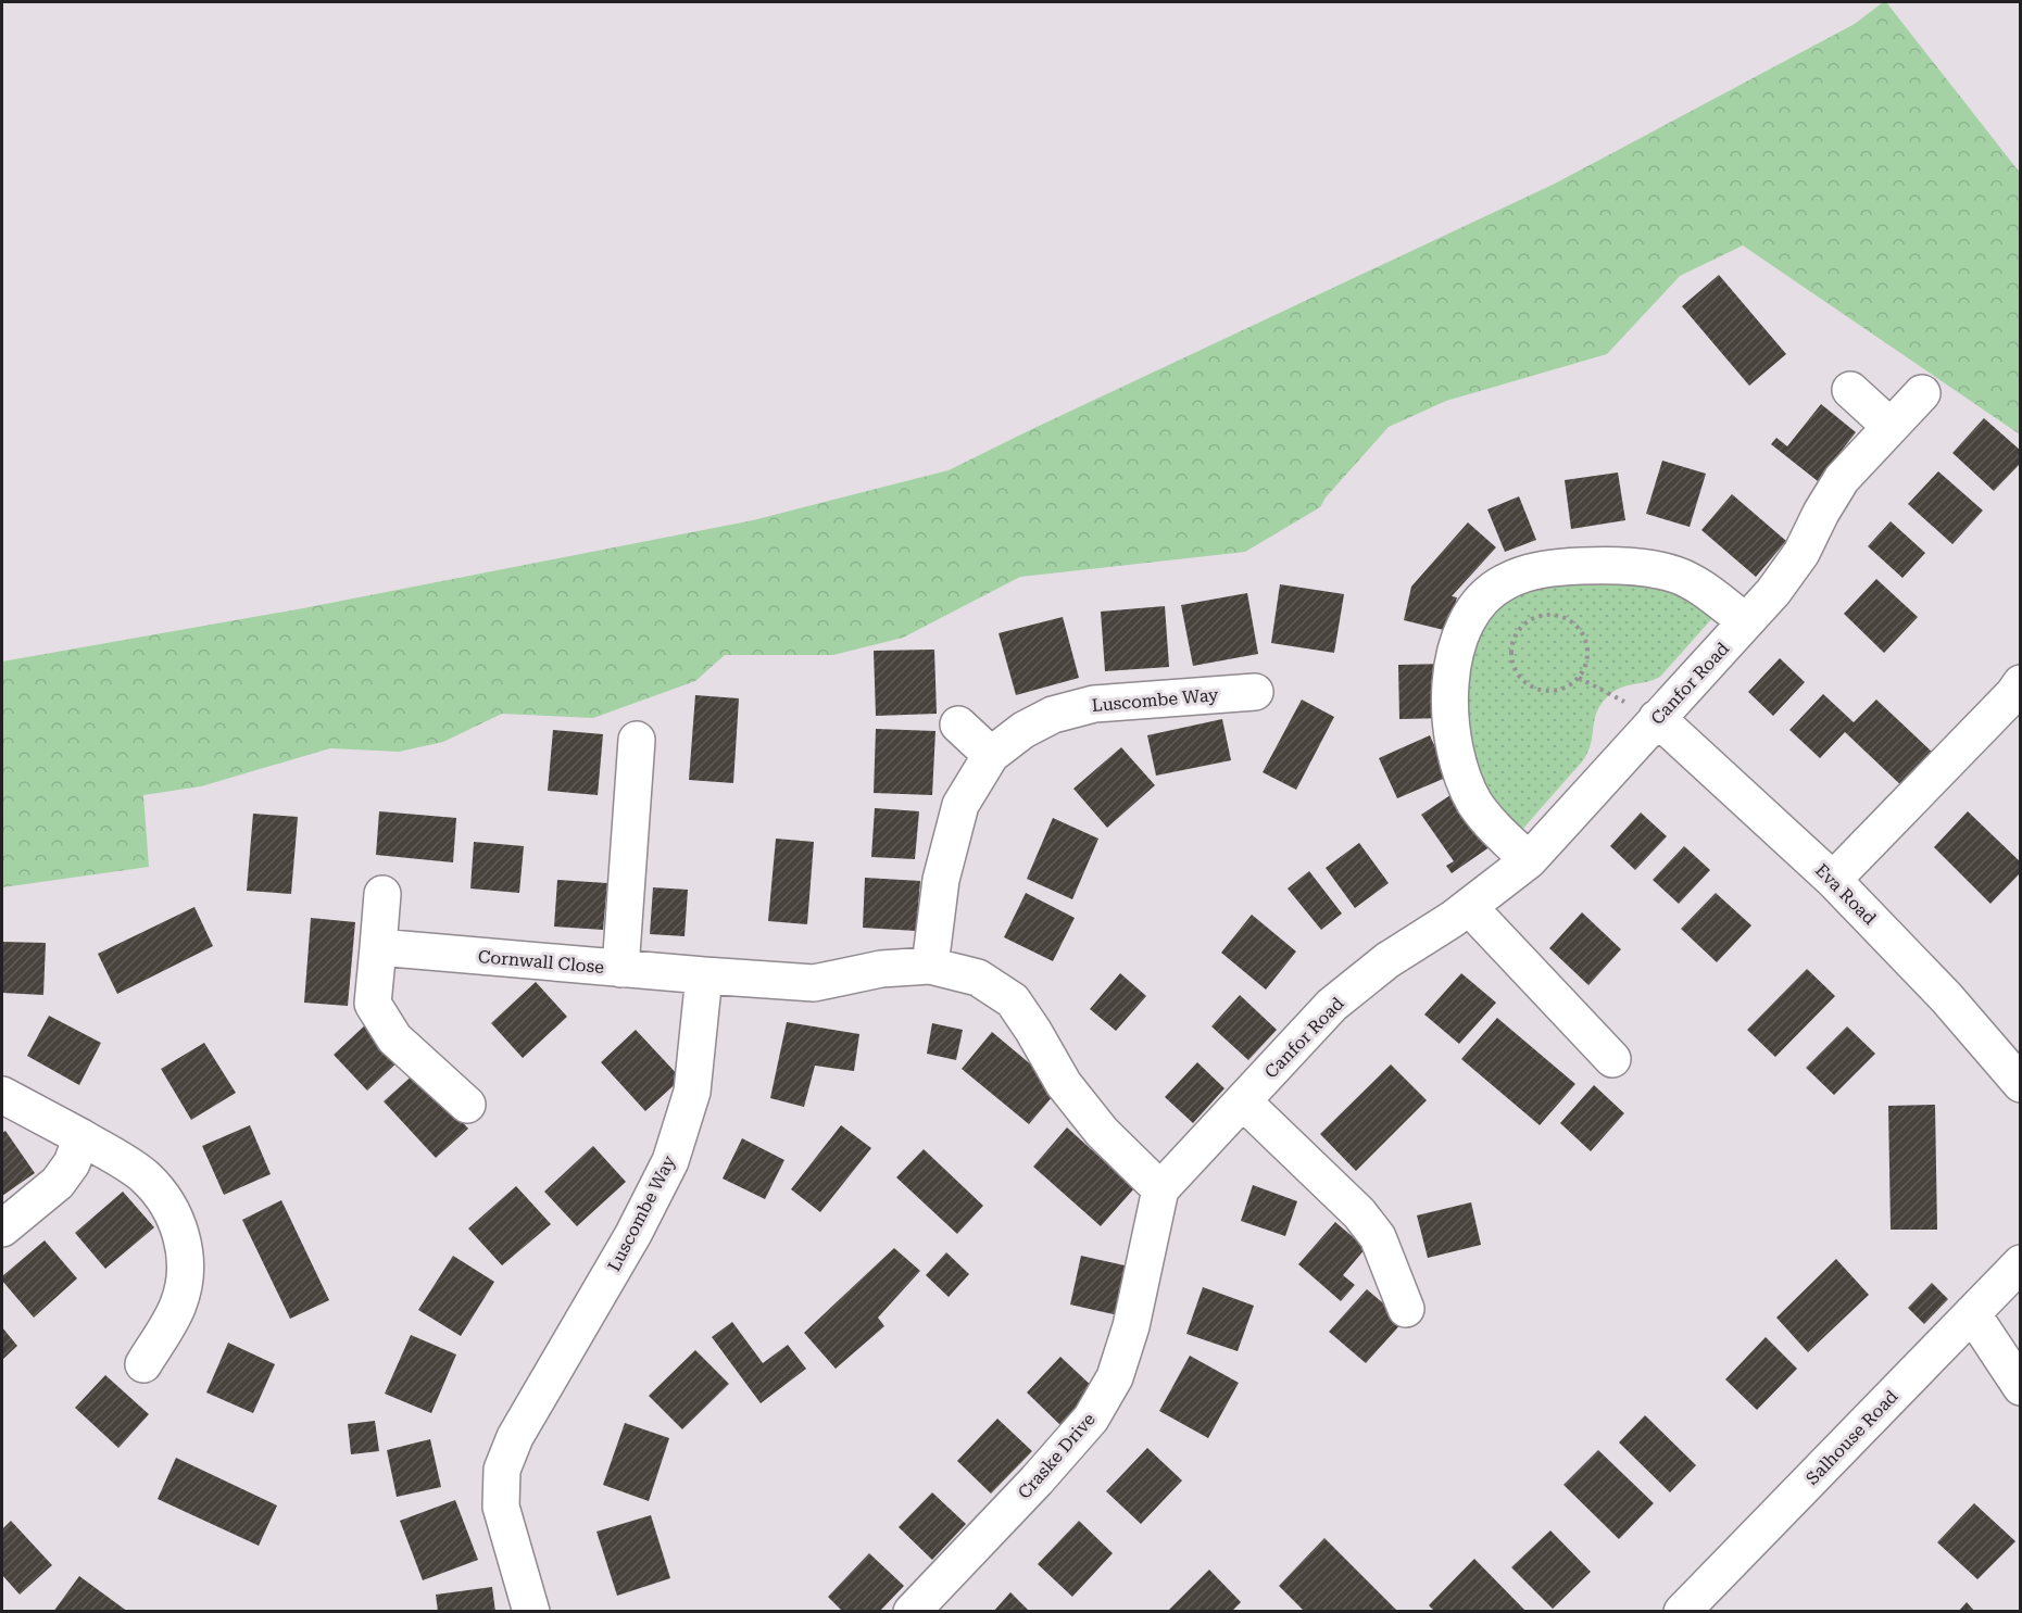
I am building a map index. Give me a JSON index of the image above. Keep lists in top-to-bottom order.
{
  "streets": {
    "street": [
      "Canfor Road",
      "Luscombe Way",
      "Eva Road",
      "Cornwall Close",
      "Salhouse Road",
      "Craske Drive"
    ]
  },
  "crossings": [
    ["Canfor Road", "Eva Road"],
    ["Canfor Road", "Craske Drive"],
    ["Luscombe Way", "Cornwall Close"]
  ]
}
